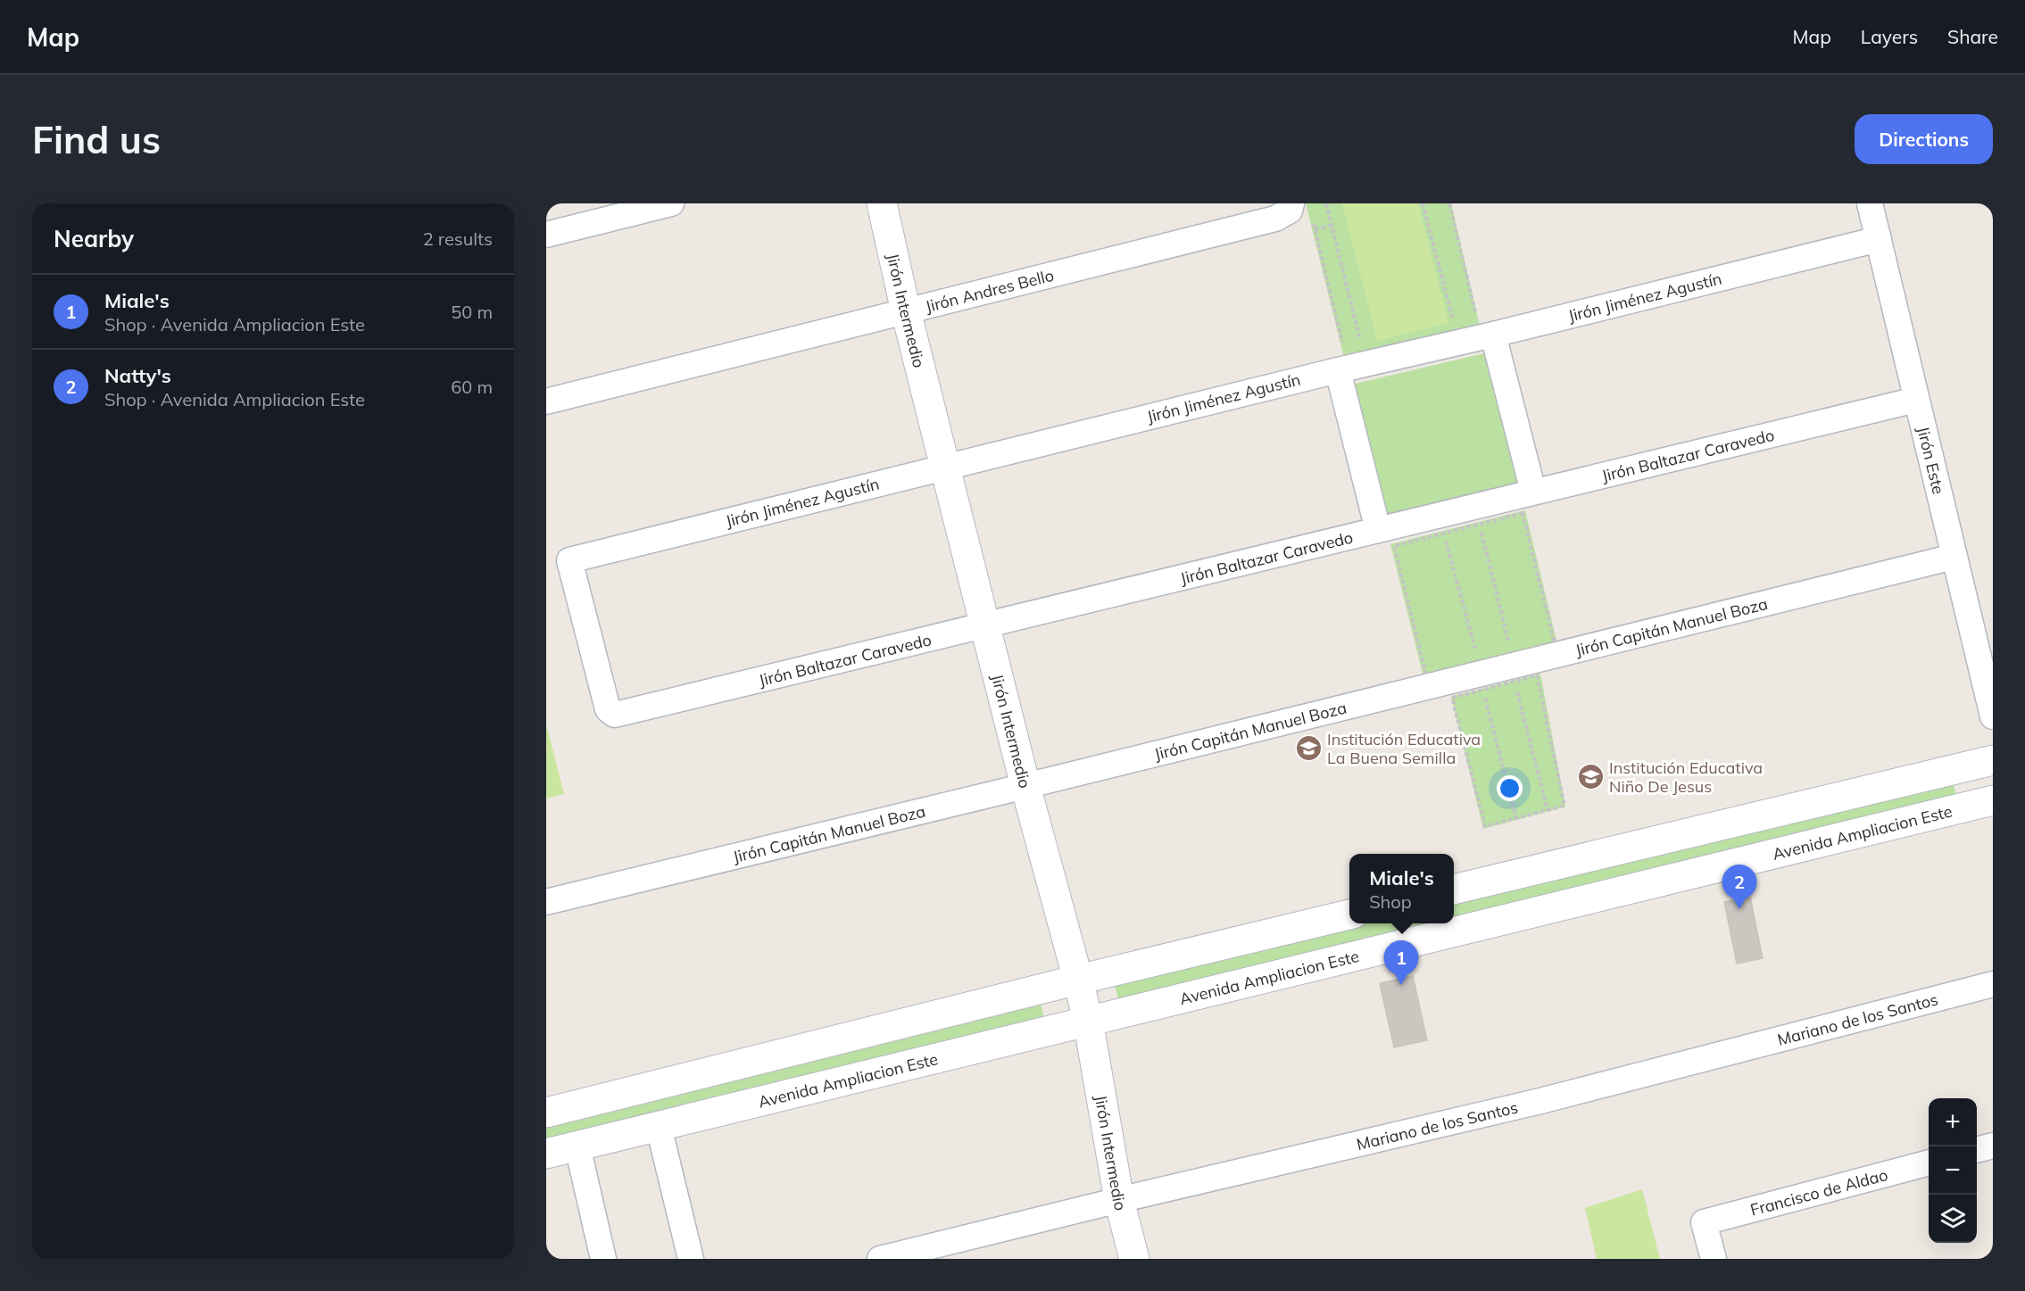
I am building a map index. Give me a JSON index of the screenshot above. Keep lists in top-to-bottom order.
{
  "streets": {
    "main road": ["Jirón Intermedio", "Avenida Ampliacion Este"],
    "street": [
      "Jirón Andres Bello",
      "Jirón Jiménez Agustín",
      "Jirón Baltazar Caravedo",
      "Jirón Este",
      "Jirón Capitán Manuel Boza",
      "Mariano de los Santos",
      "Francisco de Aldao"
    ]
  },
  "crossings": [
    ["Jirón Andres Bello", "Jirón Intermedio"],
    ["Jirón Jiménez Agustín", "Jirón Intermedio"],
    ["Jirón Jiménez Agustín", "Jirón Baltazar Caravedo"],
    ["Jirón Jiménez Agustín", "Jirón Este"],
    ["Jirón Intermedio", "Jirón Baltazar Caravedo"],
    ["Jirón Intermedio", "Jirón Capitán Manuel Boza"],
    ["Jirón Intermedio", "Avenida Ampliacion Este"],
    ["Jirón Intermedio", "Mariano de los Santos"],
    ["Jirón Baltazar Caravedo", "Jirón Este"],
    ["Jirón Este", "Jirón Capitán Manuel Boza"]
  ],
  "places": {
    "school or university": ["Institución Educativa La Buena Semilla", "Institución Educativa Niño De Jesus"]
  },
  "page": {
    "header": "Map",
    "nav": ["Map", "Layers", "Share"],
    "buttons": "Directions",
    "title": "Find us",
    "heading": ["Nearby", "2 results"],
    "list": [
      {
        "mark": "1",
        "name": "Miale's",
        "note": "Shop · Avenida Ampliacion Este",
        "value": "50 m"
      },
      {
        "mark": "2",
        "name": "Natty's",
        "note": "Shop · Avenida Ampliacion Este",
        "value": "60 m"
      }
    ],
    "popup": ["Miale's", "Shop"],
    "pins": ["2", "1"],
    "map_buttons": ["+", "−"]
  }
}
